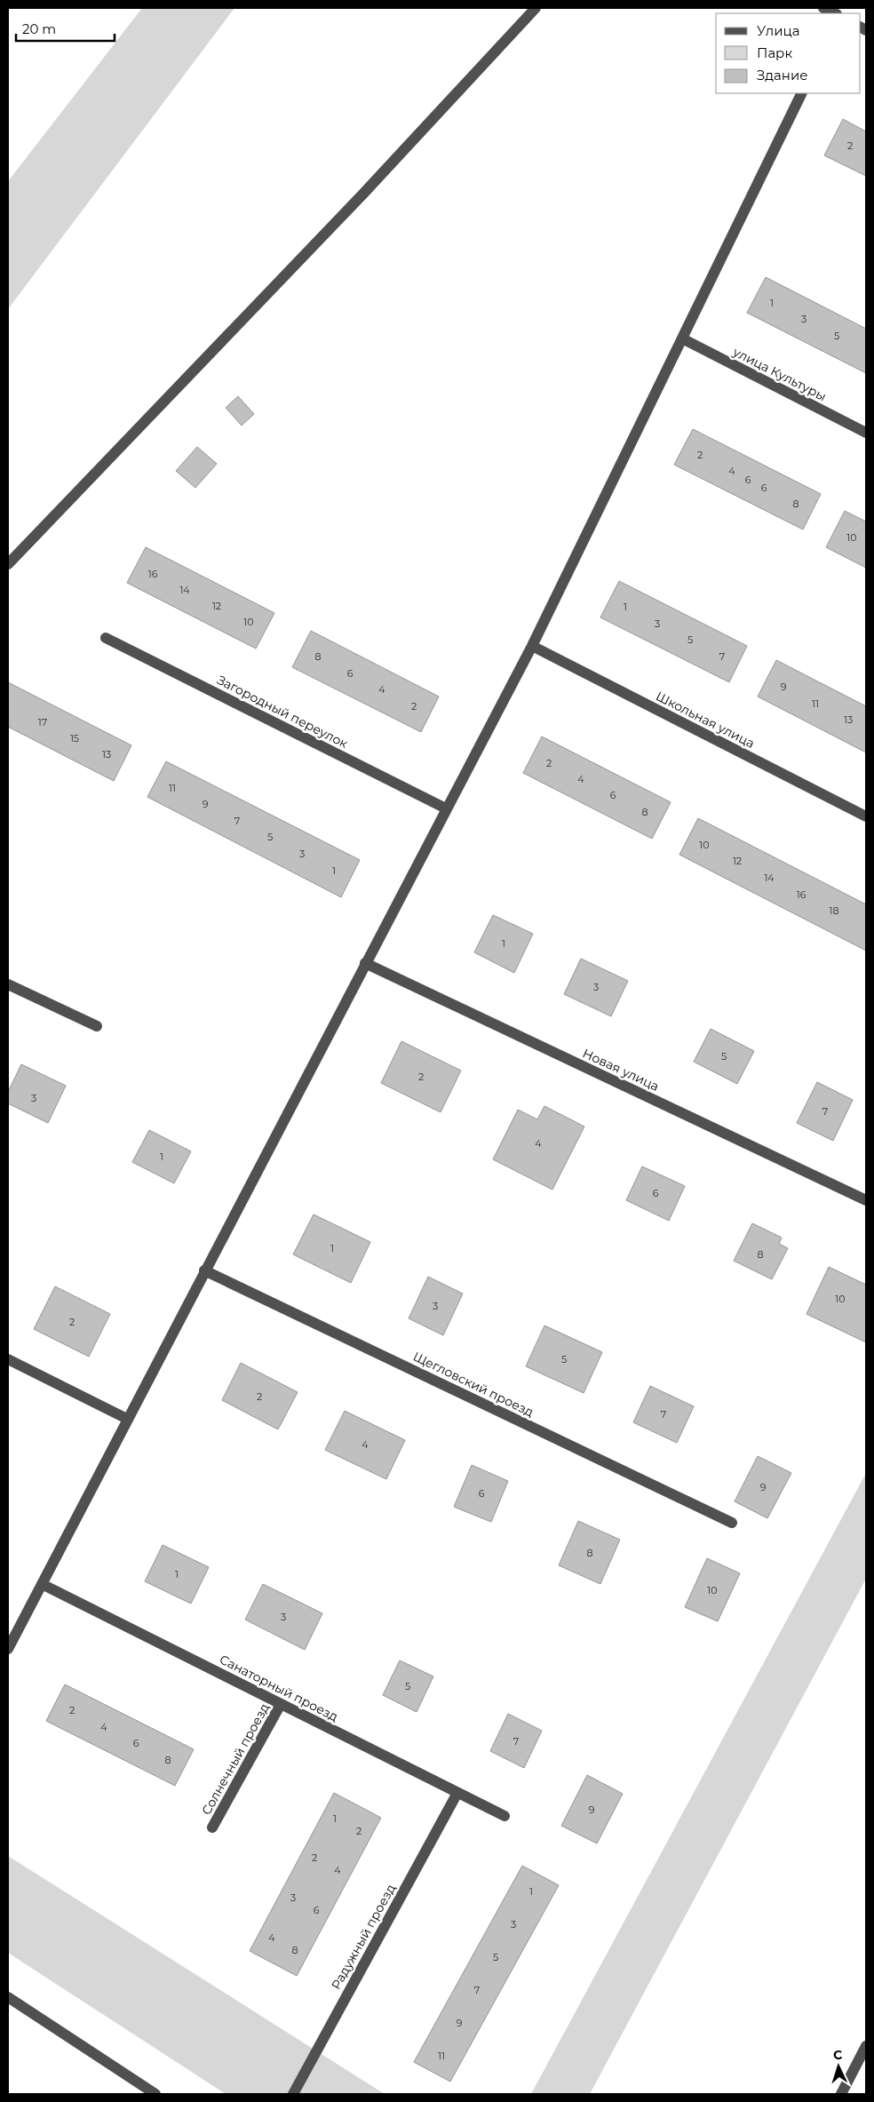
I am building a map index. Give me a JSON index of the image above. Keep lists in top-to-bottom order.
{
  "streets": {
    "street": [
      "улица Культуры",
      "Загородный переулок",
      "Школьная улица",
      "Новая улица",
      "Щегловский проезд",
      "Санаторный проезд",
      "Солнечный проезд",
      "Радужный проезд"
    ]
  },
  "crossings": [
    ["Санаторный проезд", "Солнечный проезд"],
    ["Санаторный проезд", "Радужный проезд"]
  ],
  "house_numbers": [
    "2",
    "1",
    "3",
    "5",
    "2",
    "4",
    "6",
    "6",
    "8",
    "10",
    "16",
    "14",
    "12",
    "1",
    "10",
    "3",
    "5",
    "8",
    "7",
    "6",
    "9",
    "4",
    "11",
    "2",
    "13",
    "17",
    "15",
    "13",
    "2",
    "4",
    "11",
    "6",
    "9",
    "8",
    "7",
    "5",
    "10",
    "3",
    "12",
    "1",
    "14",
    "16",
    "18",
    "1",
    "3",
    "5",
    "2",
    "3",
    "7",
    "4",
    "1",
    "6",
    "1",
    "8",
    "10",
    "3",
    "2",
    "5",
    "2",
    "7",
    "4",
    "9",
    "6",
    "8",
    "1",
    "10",
    "3",
    "5",
    "2",
    "4",
    "7",
    "6",
    "8",
    "9",
    "1",
    "2",
    "2",
    "4",
    "1",
    "3",
    "6",
    "3",
    "4",
    "8",
    "5",
    "7",
    "9",
    "11"
  ],
  "legend": ["Улица", "Парк", "Здание"],
  "scale_bar": "20 m",
  "north": "top"
}
